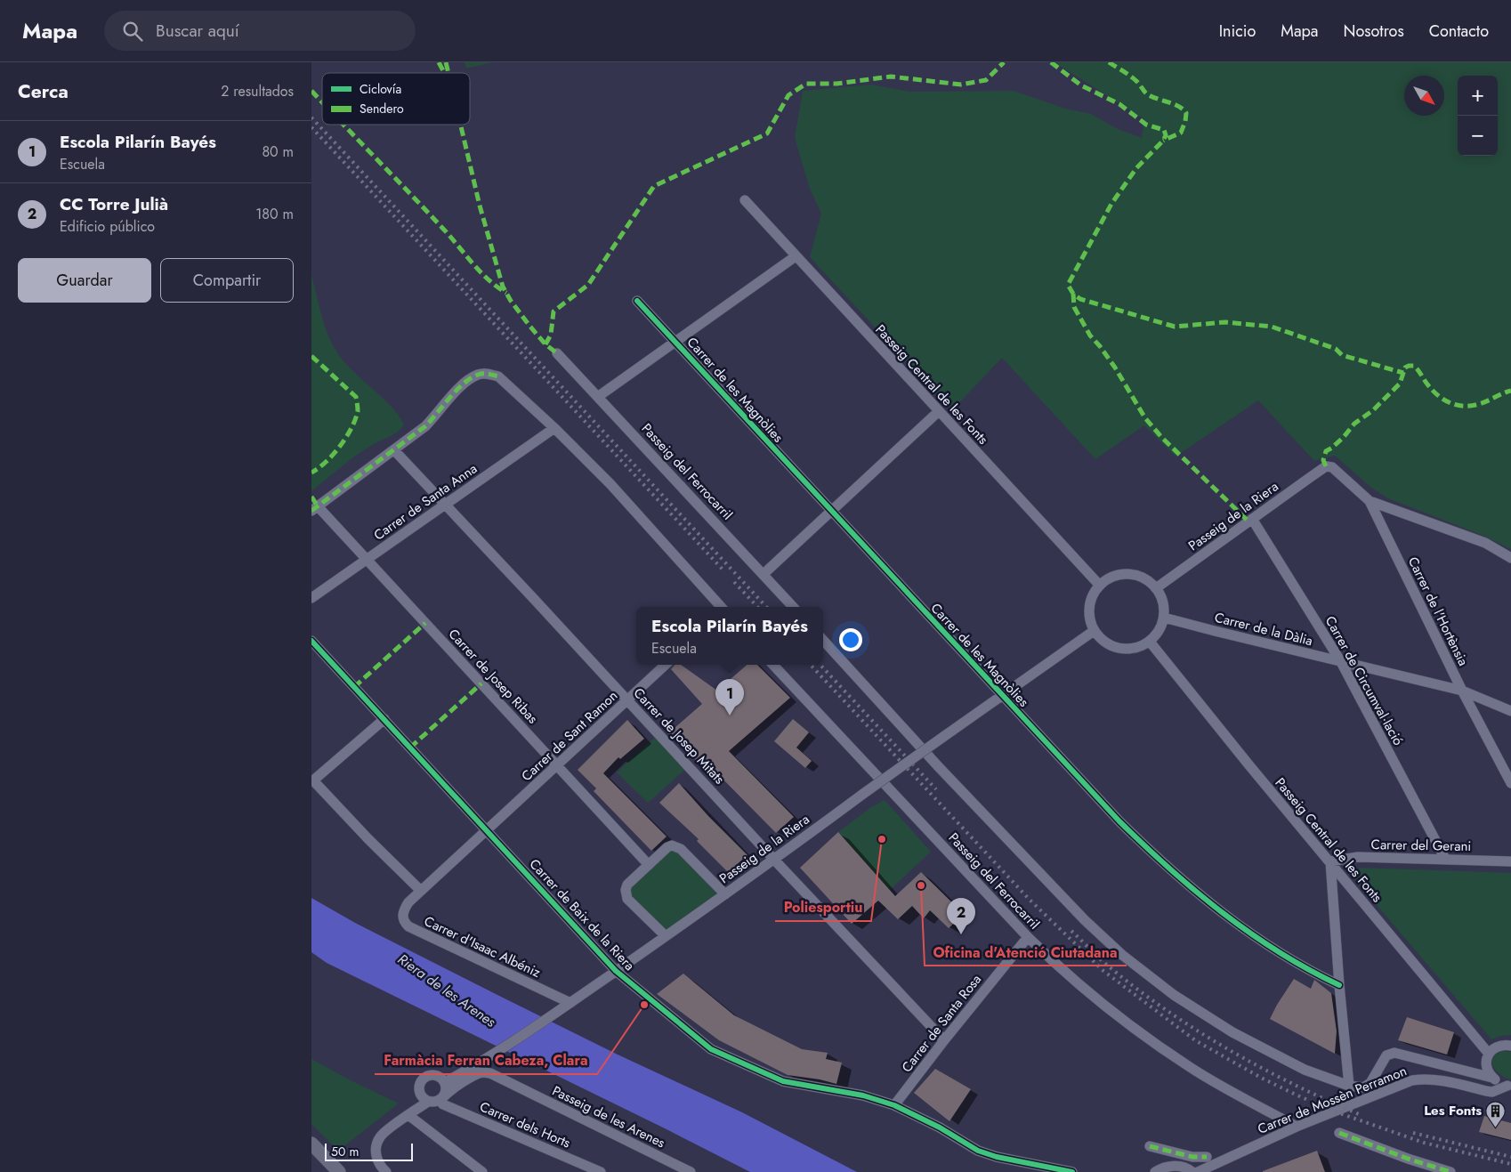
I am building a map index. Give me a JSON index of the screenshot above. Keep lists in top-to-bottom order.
{
  "streets": {
    "street": [
      "Passeig Central de les Fonts",
      "Carrer de les Magnòlies",
      "Passeig del Ferrocarril",
      "Carrer de Santa Anna",
      "Passeig de la Riera",
      "Carrer de l'Hortènsia",
      "Carrer de la Dàlia",
      "Carrer de Josep Ribas",
      "Carrer de Circumval·lació",
      "Carrer de Sant Ramon",
      "Carrer de Josep Mitats",
      "Carrer del Gerani",
      "Carrer de Baix de la Riera",
      "Carrer d'Isaac Albéniz",
      "Carrer de Santa Rosa",
      "Carrer de Mossèn Perramon",
      "Passeig de les Arenes",
      "Carrer dels Horts"
    ]
  },
  "crossings": [
    ["Passeig Central de les Fonts", "Passeig de la Riera"],
    ["Passeig Central de les Fonts", "Carrer de la Dàlia"],
    ["Passeig Central de les Fonts", "Carrer del Gerani"],
    ["Carrer de les Magnòlies", "Passeig de la Riera"],
    ["Passeig del Ferrocarril", "Carrer de Santa Rosa"],
    ["Passeig del Ferrocarril", "Carrer de Mossèn Perramon"],
    ["Carrer de Santa Anna", "Carrer de Josep Ribas"],
    ["Carrer de Santa Anna", "Carrer de Josep Mitats"],
    ["Passeig de la Riera", "Carrer de l'Hortènsia"],
    ["Passeig de la Riera", "Carrer de la Dàlia"],
    ["Passeig de la Riera", "Carrer de Circumval·lació"],
    ["Passeig de la Riera", "Carrer de Josep Mitats"],
    ["Passeig de la Riera", "Carrer de Baix de la Riera"],
    ["Passeig de la Riera", "Carrer d'Isaac Albéniz"],
    ["Passeig de la Riera", "Passeig de les Arenes"],
    ["Passeig de la Riera", "Carrer dels Horts"],
    ["Carrer de l'Hortènsia", "Carrer de la Dàlia"],
    ["Carrer de la Dàlia", "Carrer de Circumval·lació"],
    ["Carrer de Josep Ribas", "Carrer de Sant Ramon"],
    ["Carrer de Circumval·lació", "Carrer del Gerani"],
    ["Carrer de Sant Ramon", "Carrer de Josep Mitats"],
    ["Carrer de Sant Ramon", "Carrer de Baix de la Riera"],
    ["Carrer de Sant Ramon", "Carrer d'Isaac Albéniz"],
    ["Carrer de Josep Mitats", "Carrer de Santa Rosa"],
    ["Carrer de Baix de la Riera", "Carrer d'Isaac Albéniz"],
    ["Carrer de Baix de la Riera", "Carrer de Santa Rosa"],
    ["Passeig de les Arenes", "Carrer dels Horts"]
  ],
  "water": ["Riera de les Arenes"],
  "places": {
    "other": ["Poliesportiu", "Oficina d'Atenció Ciutadana", "Farmàcia Ferran Cabeza, Clara"],
    "building": ["Les Fonts"]
  },
  "legend": ["Ciclovía", "Sendero"],
  "scale_bar": "50 m",
  "north": "bottom right",
  "page": {
    "header": "Mapa",
    "search": "Buscar aquí",
    "nav": [
      "Inicio",
      "Mapa",
      "Nosotros",
      "Contacto"
    ],
    "heading": ["Cerca", "2 resultados"],
    "map_buttons": ["+", "−"],
    "list": [
      {
        "mark": "1",
        "name": "Escola Pilarín Bayés",
        "note": "Escuela",
        "value": "80 m"
      },
      {
        "mark": "2",
        "name": "CC Torre Julià",
        "note": "Edificio público",
        "value": "180 m"
      }
    ],
    "buttons": ["Guardar", "Compartir"],
    "popup": ["Escola Pilarín Bayés", "Escuela"],
    "pins": ["1", "2"],
    "scale": "50 m"
  }
}
